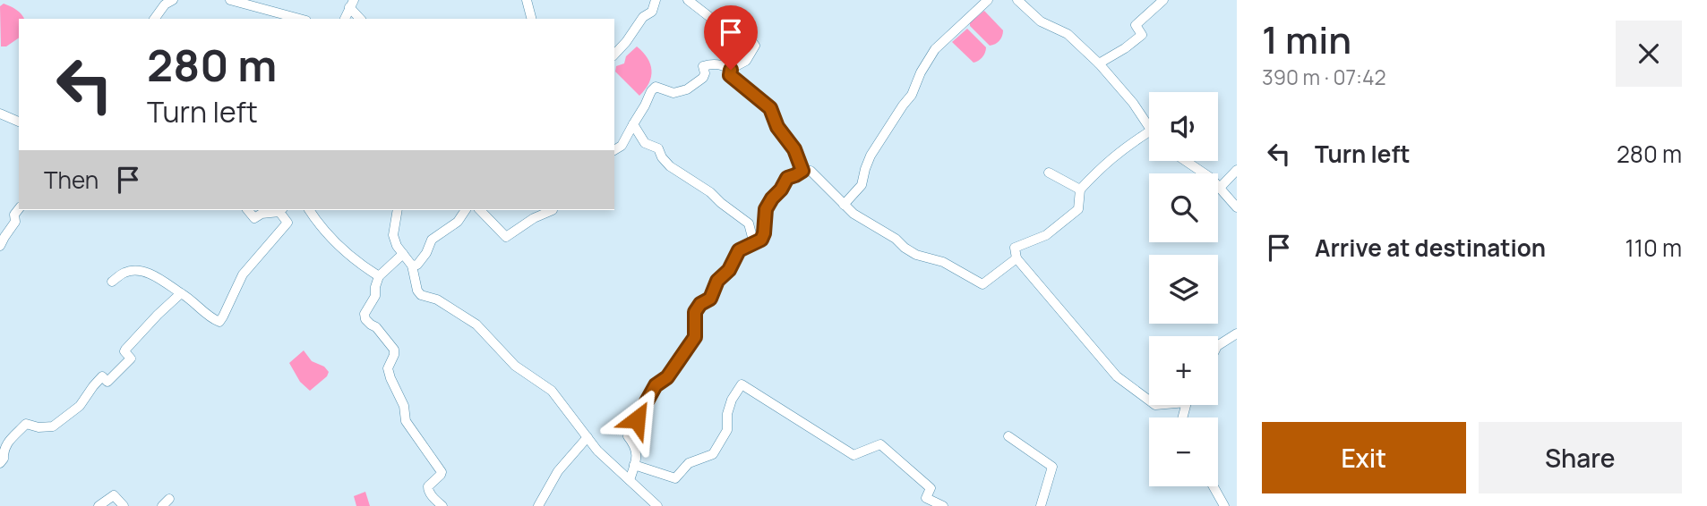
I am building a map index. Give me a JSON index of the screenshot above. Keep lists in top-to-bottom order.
{
  "page": {
    "heading": ["1 min", "390 m · 07:42"],
    "turn": ["280 m", "Turn left"],
    "map_buttons": ["+", "−"],
    "list": [
      {
        "name": "Turn left",
        "value": "280 m"
      },
      {
        "name": "Arrive at destination",
        "value": "110 m"
      }
    ],
    "then": "Then",
    "buttons": ["Exit", "Share"]
  }
}
